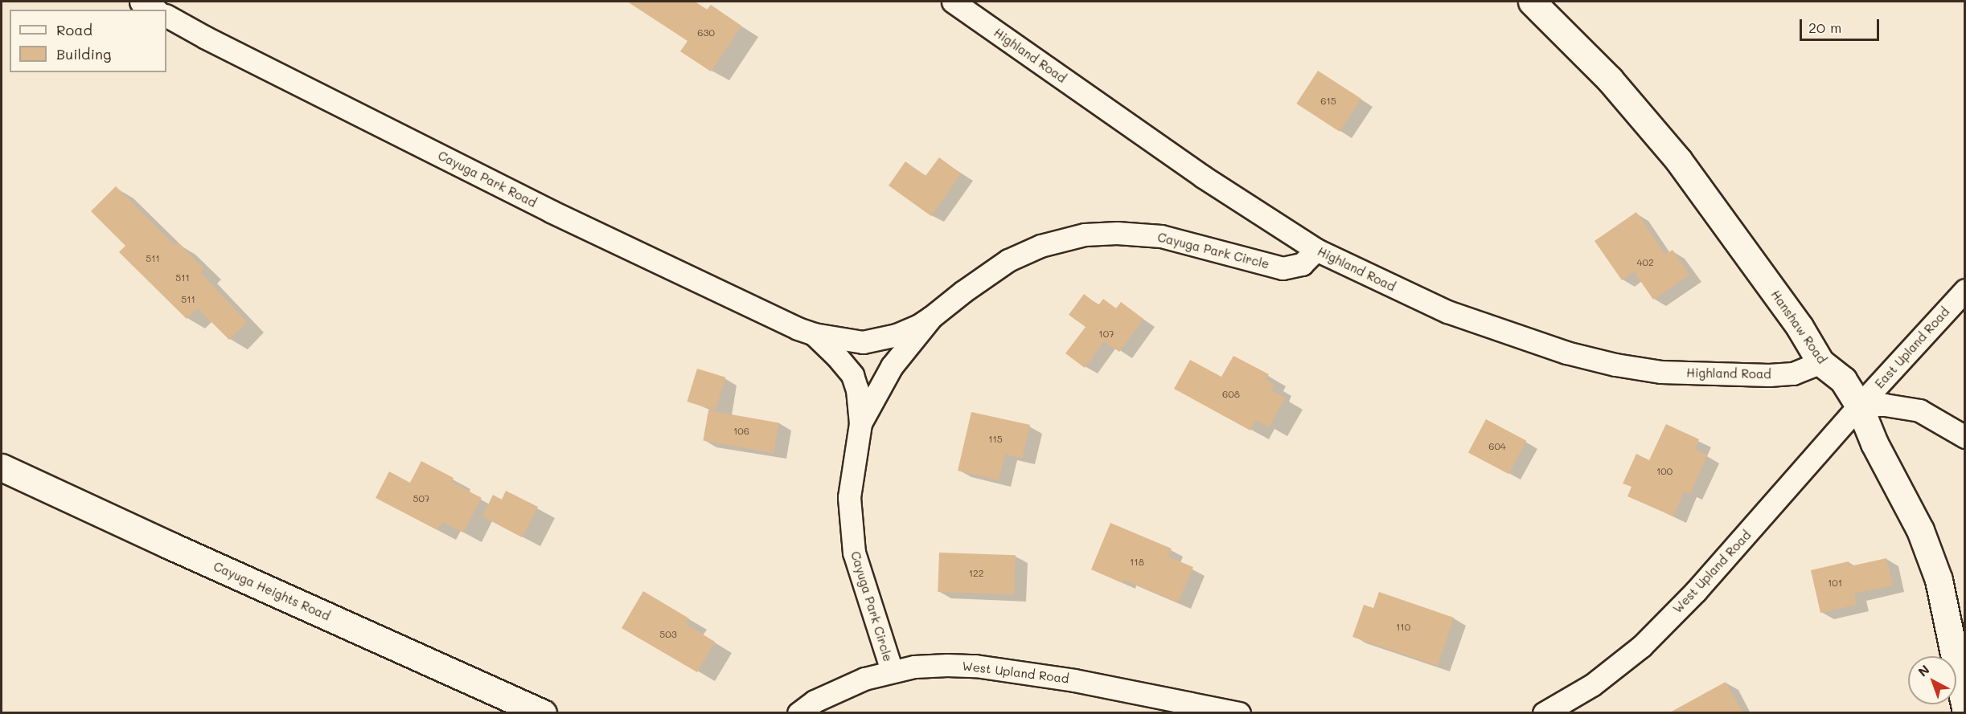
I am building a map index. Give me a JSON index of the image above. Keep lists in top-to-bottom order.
{
  "streets": {
    "street": [
      "Highland Road",
      "Cayuga Park Road",
      "Cayuga Park Circle",
      "Hanshaw Road",
      "East Upland Road",
      "West Upland Road",
      "Cayuga Heights Road"
    ]
  },
  "crossings": [
    ["Highland Road", "Cayuga Park Circle"],
    ["Highland Road", "Hanshaw Road"],
    ["Cayuga Park Road", "Cayuga Park Circle"],
    ["Cayuga Park Circle", "West Upland Road"],
    ["Hanshaw Road", "East Upland Road"],
    ["Hanshaw Road", "West Upland Road"],
    ["East Upland Road", "West Upland Road"]
  ],
  "house_numbers": [
    "630",
    "615",
    "511",
    "402",
    "511",
    "511",
    "107",
    "608",
    "106",
    "115",
    "604",
    "100",
    "507",
    "118",
    "122",
    "101",
    "110",
    "503"
  ],
  "legend": ["Road", "Building"],
  "scale_bar": "20 m",
  "north": "top left"
}
